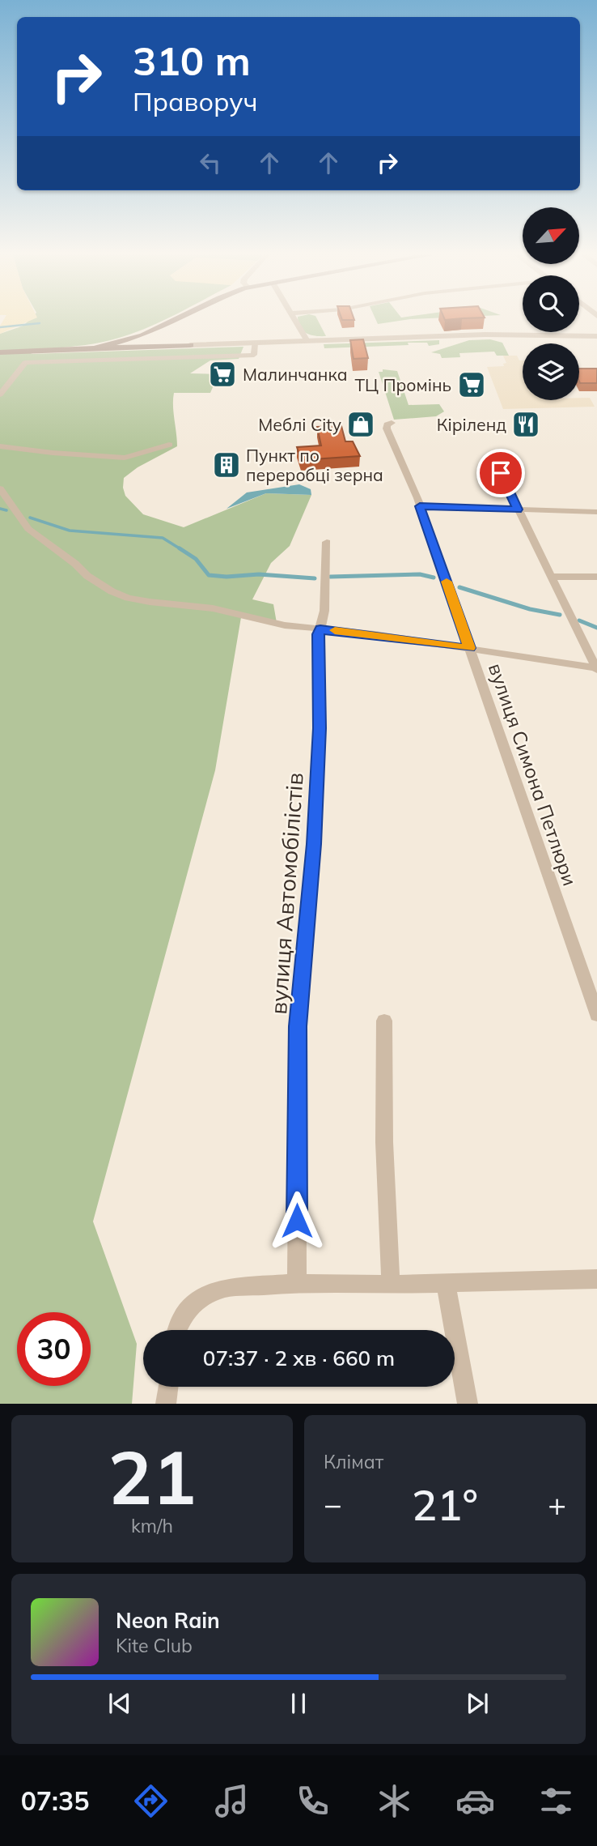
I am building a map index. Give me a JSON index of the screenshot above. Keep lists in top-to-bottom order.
{
  "streets": {
    "street": ["вулиця Симона Петлюри", "вулиця Автомобілістів"]
  },
  "places": {
    "supermarket": ["Малинчанка", "ТЦ Промінь"],
    "shop": ["Меблі City"],
    "restaurant": ["Кіріленд"],
    "building": ["Пункт по переробці зерна"]
  },
  "north": "top right",
  "page": {
    "turn": ["310 m", "Праворуч"],
    "limit": "30",
    "trip": "07:37 · 2 хв · 660 m",
    "tile": [
      ["21", "km/h"],
      "Клімат"
    ],
    "heat": ["−", "21°", "+"],
    "song": ["Neon Rain", "Kite Club"],
    "tabs": "07:35"
  }
}
